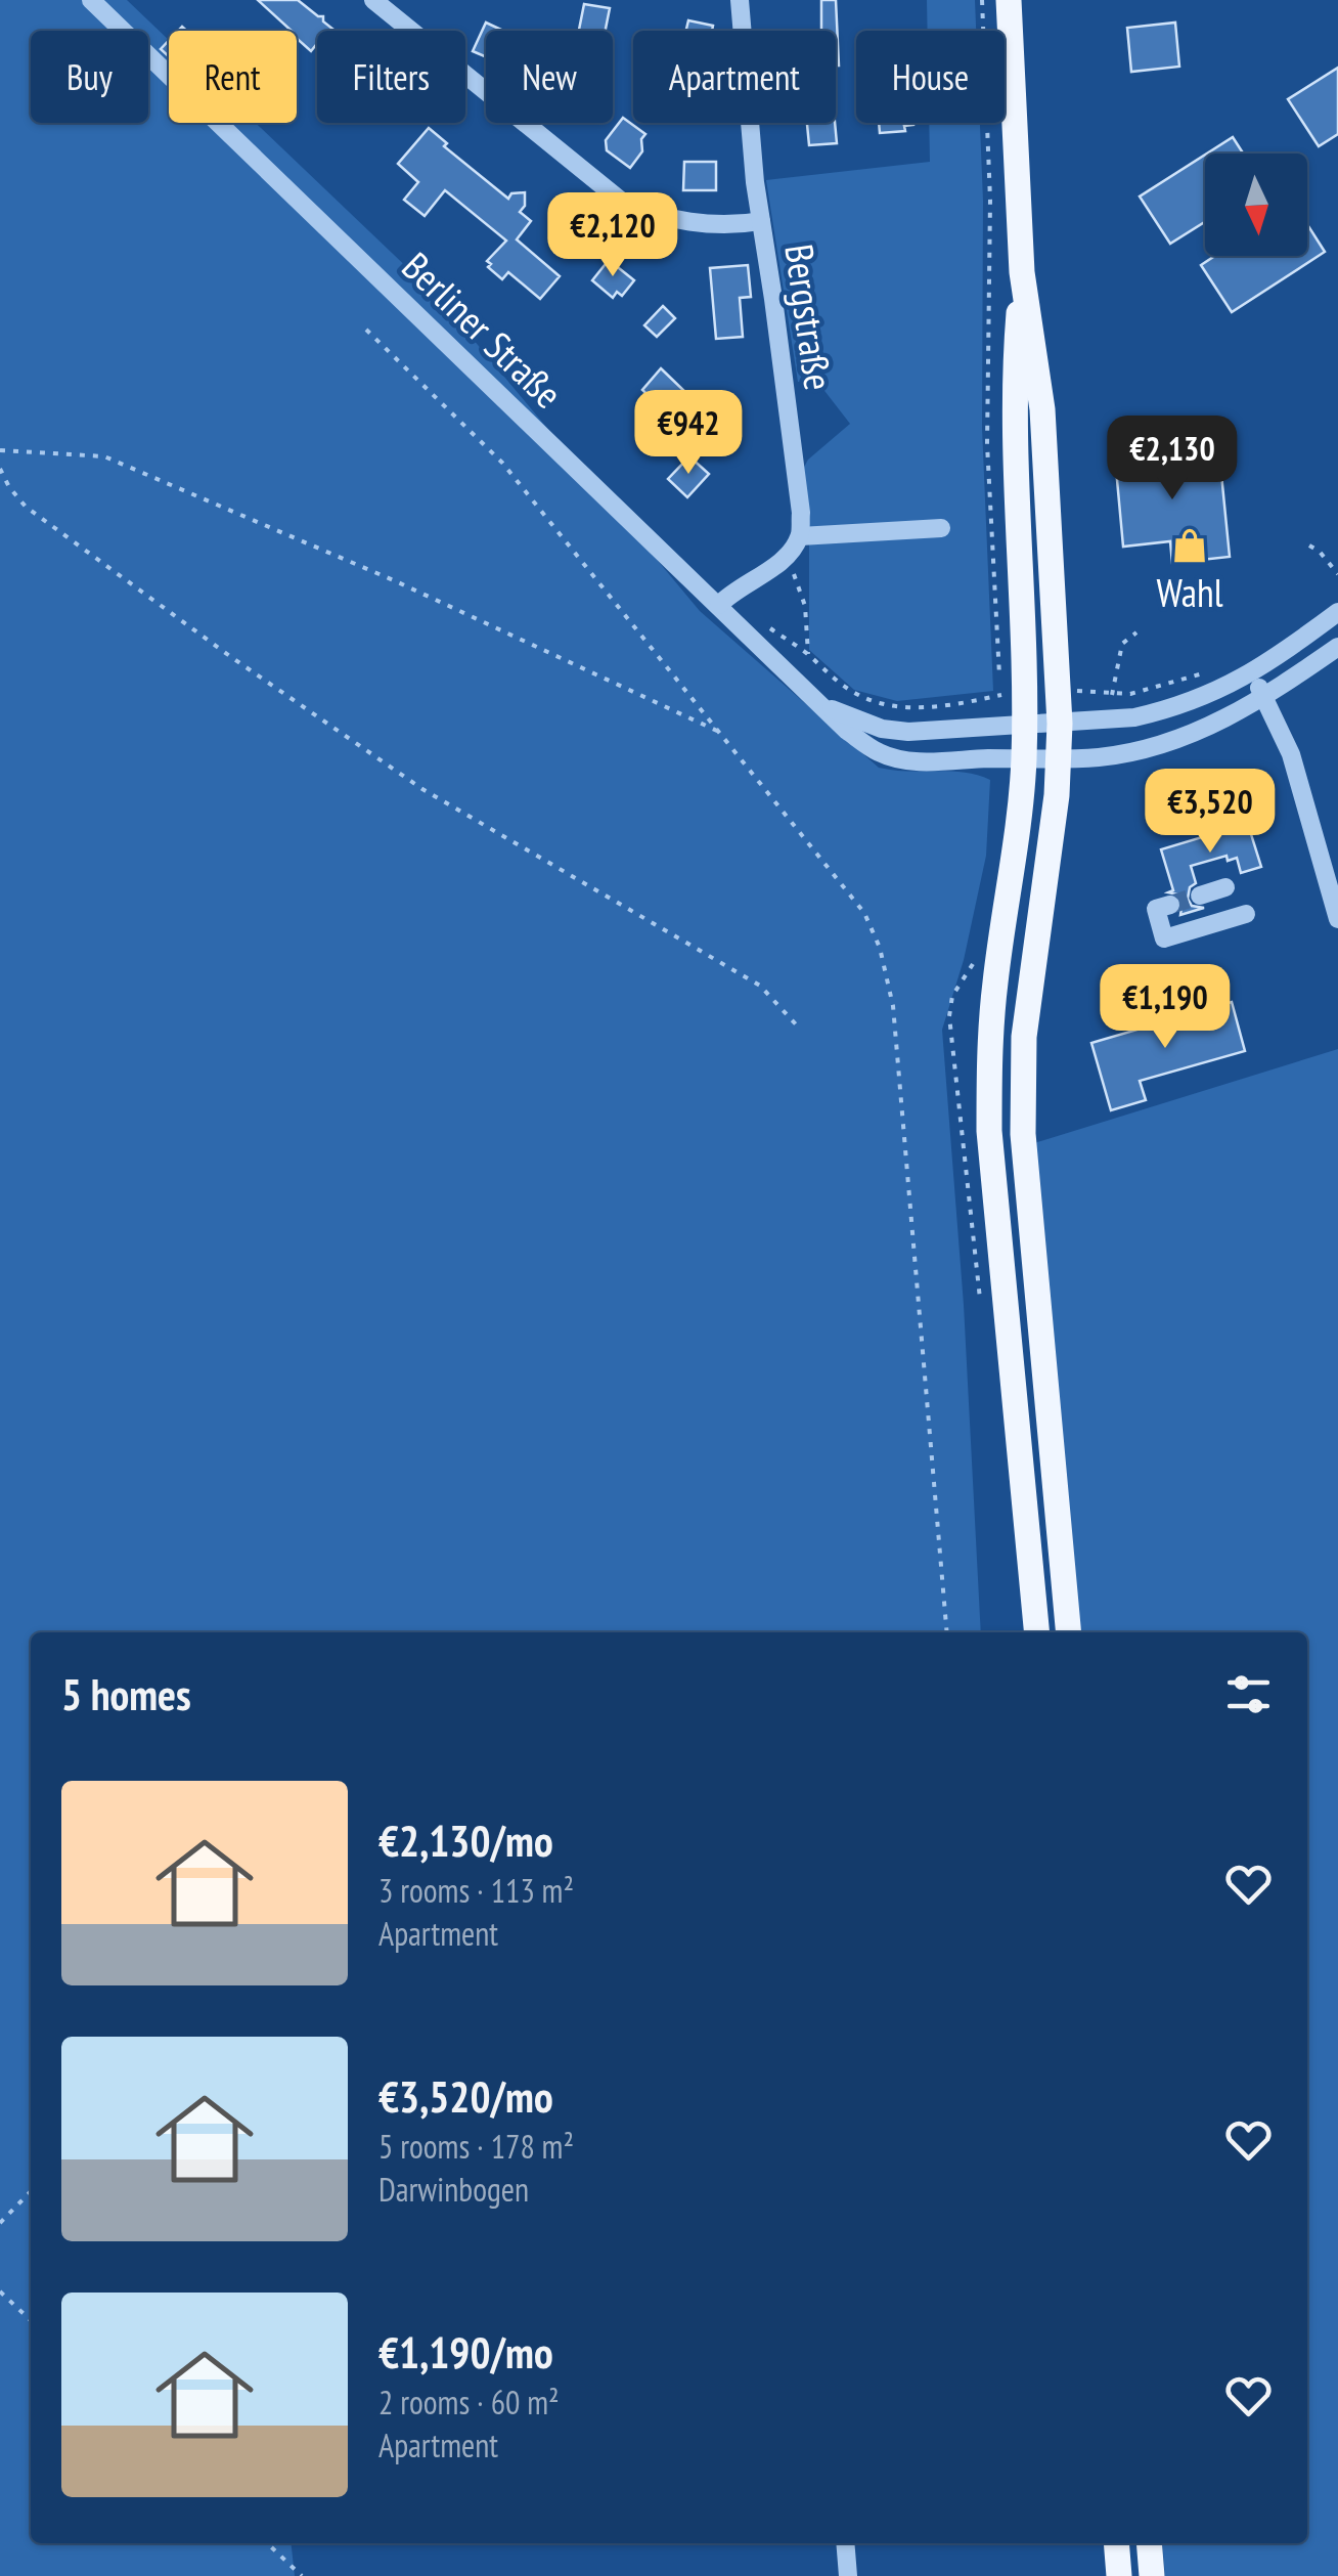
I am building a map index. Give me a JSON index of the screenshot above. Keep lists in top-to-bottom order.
{
  "streets": {
    "street": ["Bergstraße", "Berliner Straße"]
  },
  "places": {
    "shop": ["Wahl"]
  },
  "north": "bottom",
  "page": {
    "chip": [
      "Buy",
      "Rent",
      "Filters",
      "New",
      "Apartment",
      "House"
    ],
    "price": [
      "€2,120",
      "€942",
      "€2,130",
      "€3,520",
      "€1,190"
    ],
    "heading": "5 homes",
    "list": [
      {
        "name": "€2,130/mo",
        "note": "3 rooms · 113 m² · Apartment"
      },
      {
        "name": "€3,520/mo",
        "note": "5 rooms · 178 m² · Darwinbogen"
      },
      {
        "name": "€1,190/mo",
        "note": "2 rooms · 60 m² · Apartment"
      }
    ]
  }
}
